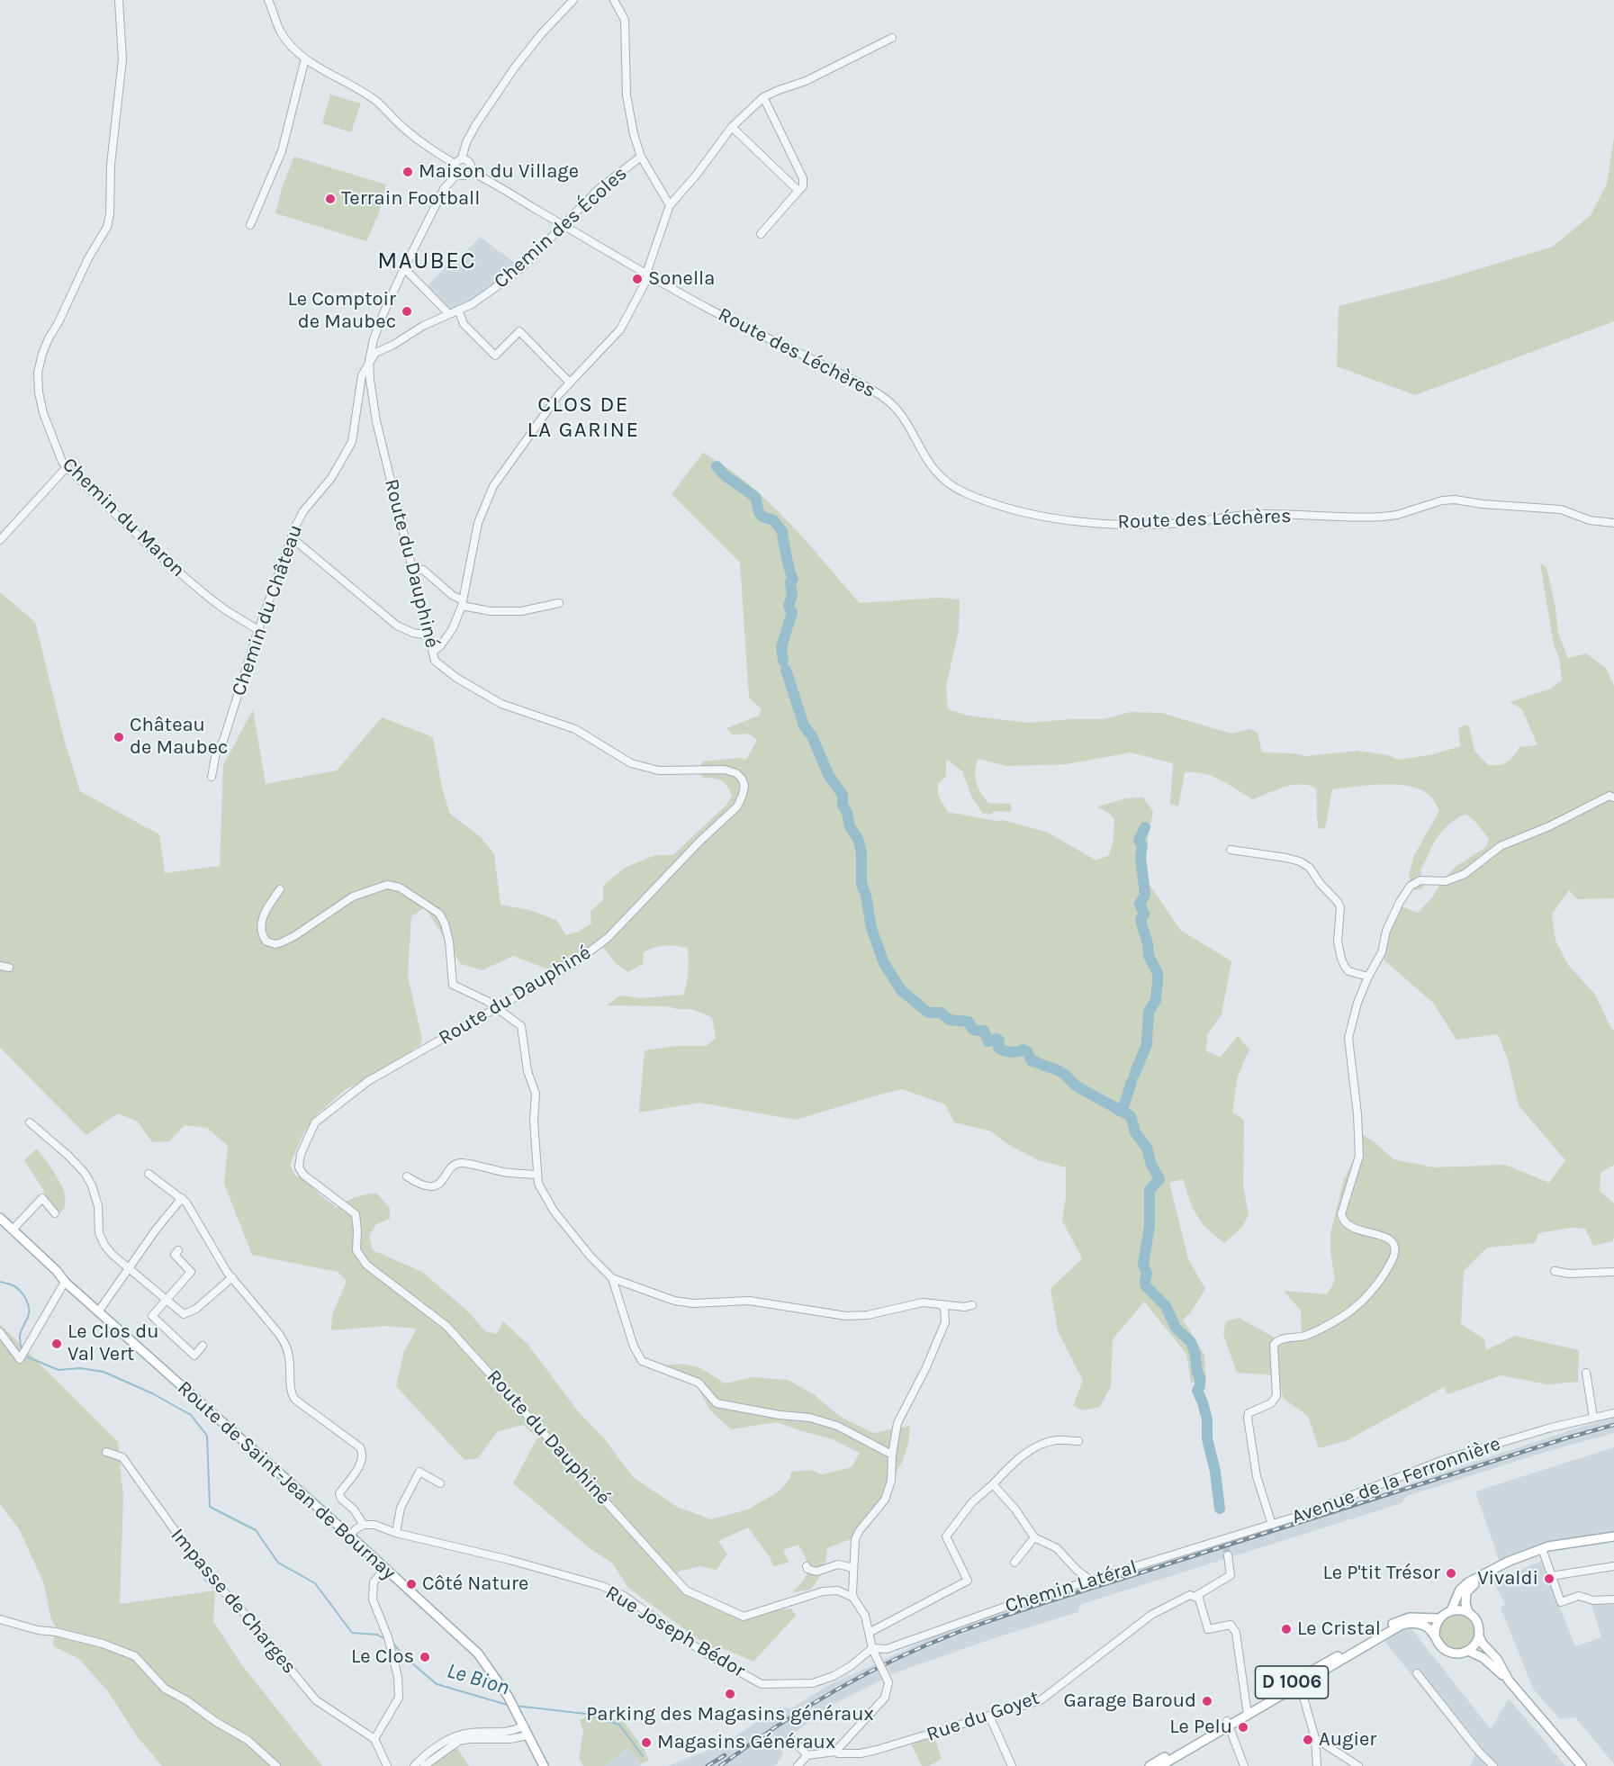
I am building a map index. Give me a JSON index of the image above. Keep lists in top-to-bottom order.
{
  "streets": {
    "main road": ["Route de Saint-Jean de Bournay", "D 1006"],
    "street": [
      "Chemin des Écoles",
      "Route des Léchères",
      "Chemin du Maron",
      "Route du Dauphiné",
      "Chemin du Château",
      "Avenue de la Ferronnière",
      "Chemin Latéral",
      "Impasse de Charges",
      "Rue Joseph Bédor",
      "Rue du Goyet"
    ]
  },
  "crossings": [
    ["Chemin des Écoles", "Route des Léchères"],
    ["Chemin des Écoles", "Route du Dauphiné"],
    ["Chemin des Écoles", "Chemin du Château"],
    ["Route des Léchères", "Route du Dauphiné"],
    ["Chemin du Maron", "Chemin du Château"],
    ["Route du Dauphiné", "Chemin du Château"],
    ["Avenue de la Ferronnière", "Chemin Latéral"],
    ["Chemin Latéral", "Rue Joseph Bédor"]
  ],
  "districts": ["MAUBEC", "CLOS DE LA GARINE"],
  "water": ["Le Bion"],
  "places": [
    "Maison du Village",
    "Terrain Football",
    "Sonella",
    "Le Comptoir de Maubec",
    "Château de Maubec",
    "Le Clos du Val Vert",
    "Le P'tit Trésor",
    "Vivaldi",
    "Côté Nature",
    "Le Cristal",
    "Le Clos",
    "Parking des Magasins généraux",
    "Garage Baroud",
    "Le Pelu",
    "Augier",
    "Magasins Généraux"
  ]
}
